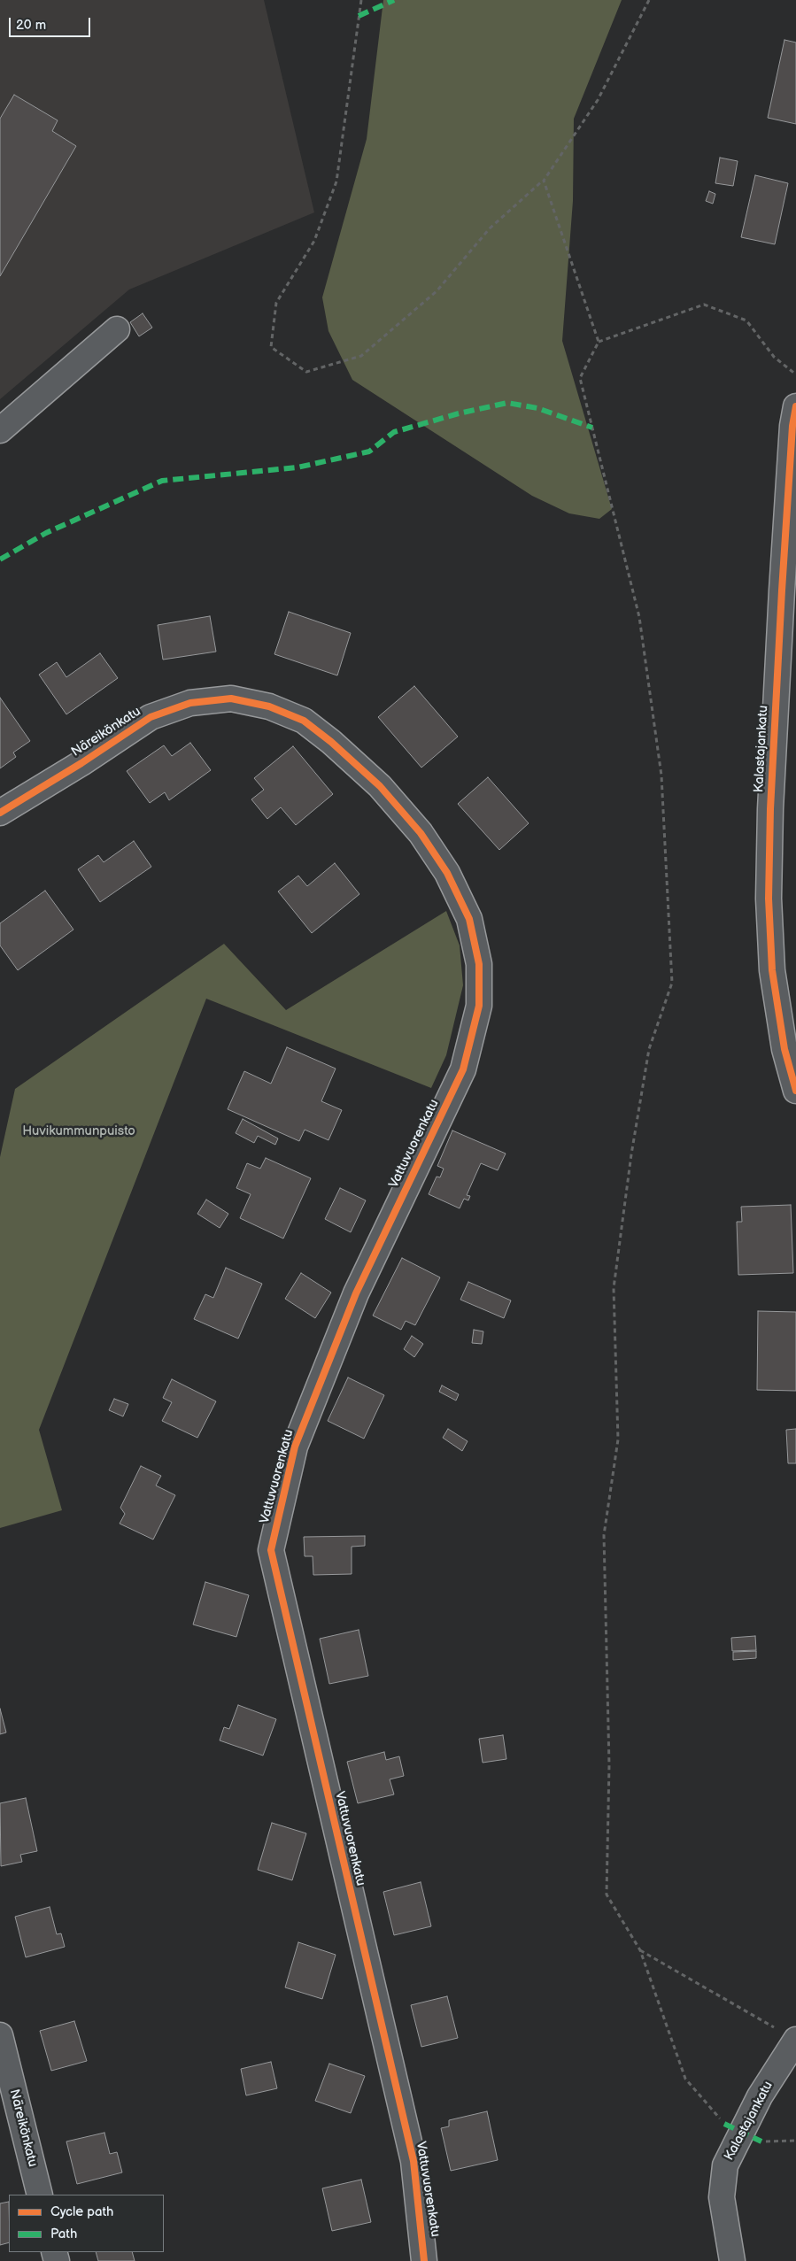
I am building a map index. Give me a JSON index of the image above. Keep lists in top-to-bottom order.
{
  "streets": {
    "street": ["Näreikönkatu", "Kalastajankatu", "Vattuvuorenkatu"]
  },
  "crossings": [
    ["Näreikönkatu", "Vattuvuorenkatu"]
  ],
  "parks": ["Huvikummunpuisto"],
  "legend": ["Cycle path", "Path"],
  "scale_bar": "20 m"
}
